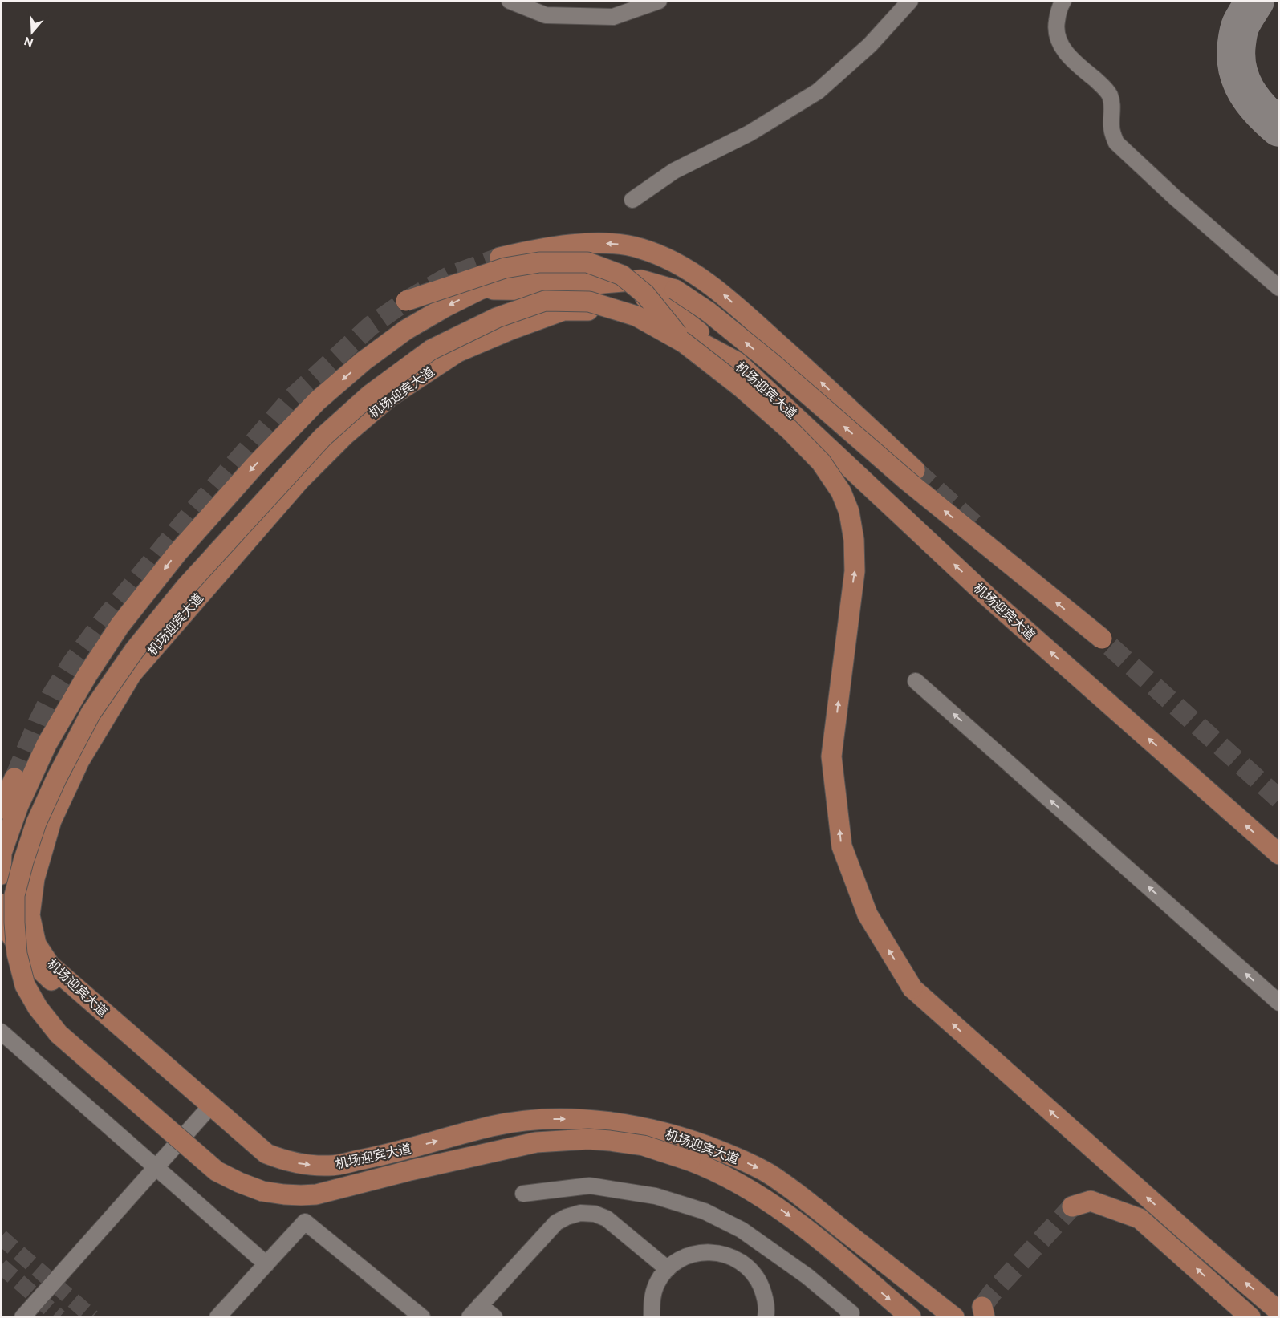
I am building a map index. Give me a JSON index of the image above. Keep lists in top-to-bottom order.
{
  "streets": {
    "main road": ["机场迎宾大道"]
  },
  "north": "bottom"
}
